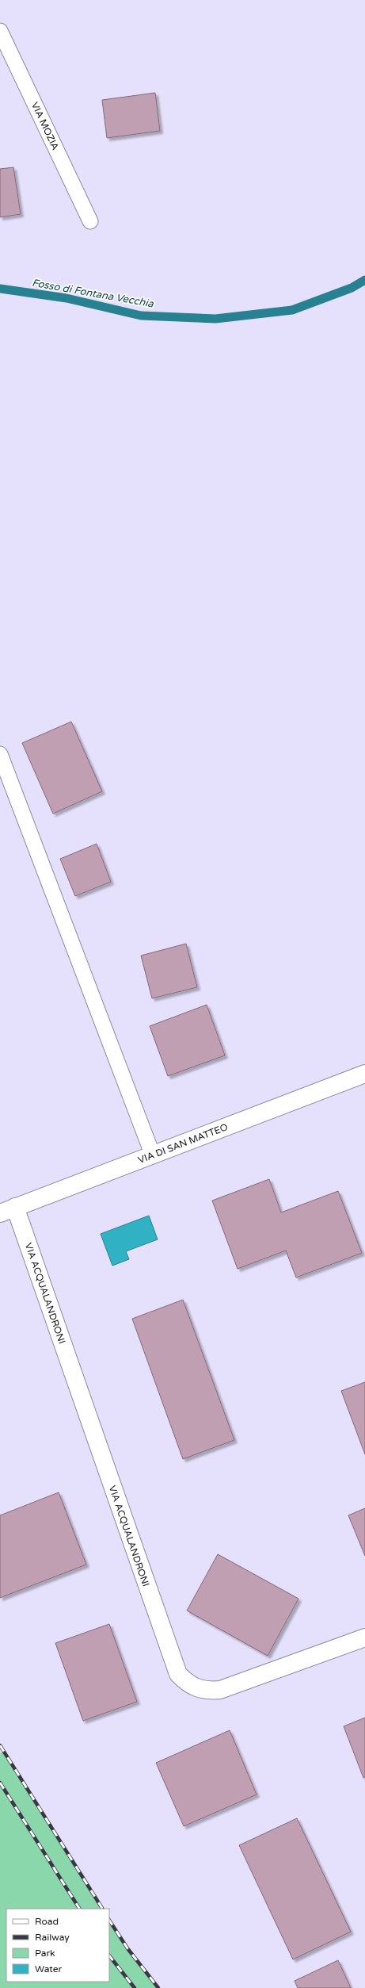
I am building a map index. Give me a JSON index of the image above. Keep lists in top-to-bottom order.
{
  "streets": {
    "street": ["VIA DI SAN MATTEO", "VIA ACQUALANDRONI"],
    "lane": ["VIA MOZIA"]
  },
  "crossings": [
    ["VIA DI SAN MATTEO", "VIA ACQUALANDRONI"]
  ],
  "water": ["Fosso di Fontana Vecchia"],
  "legend": [
    "Road",
    "Railway",
    "Park",
    "Water"
  ]
}
